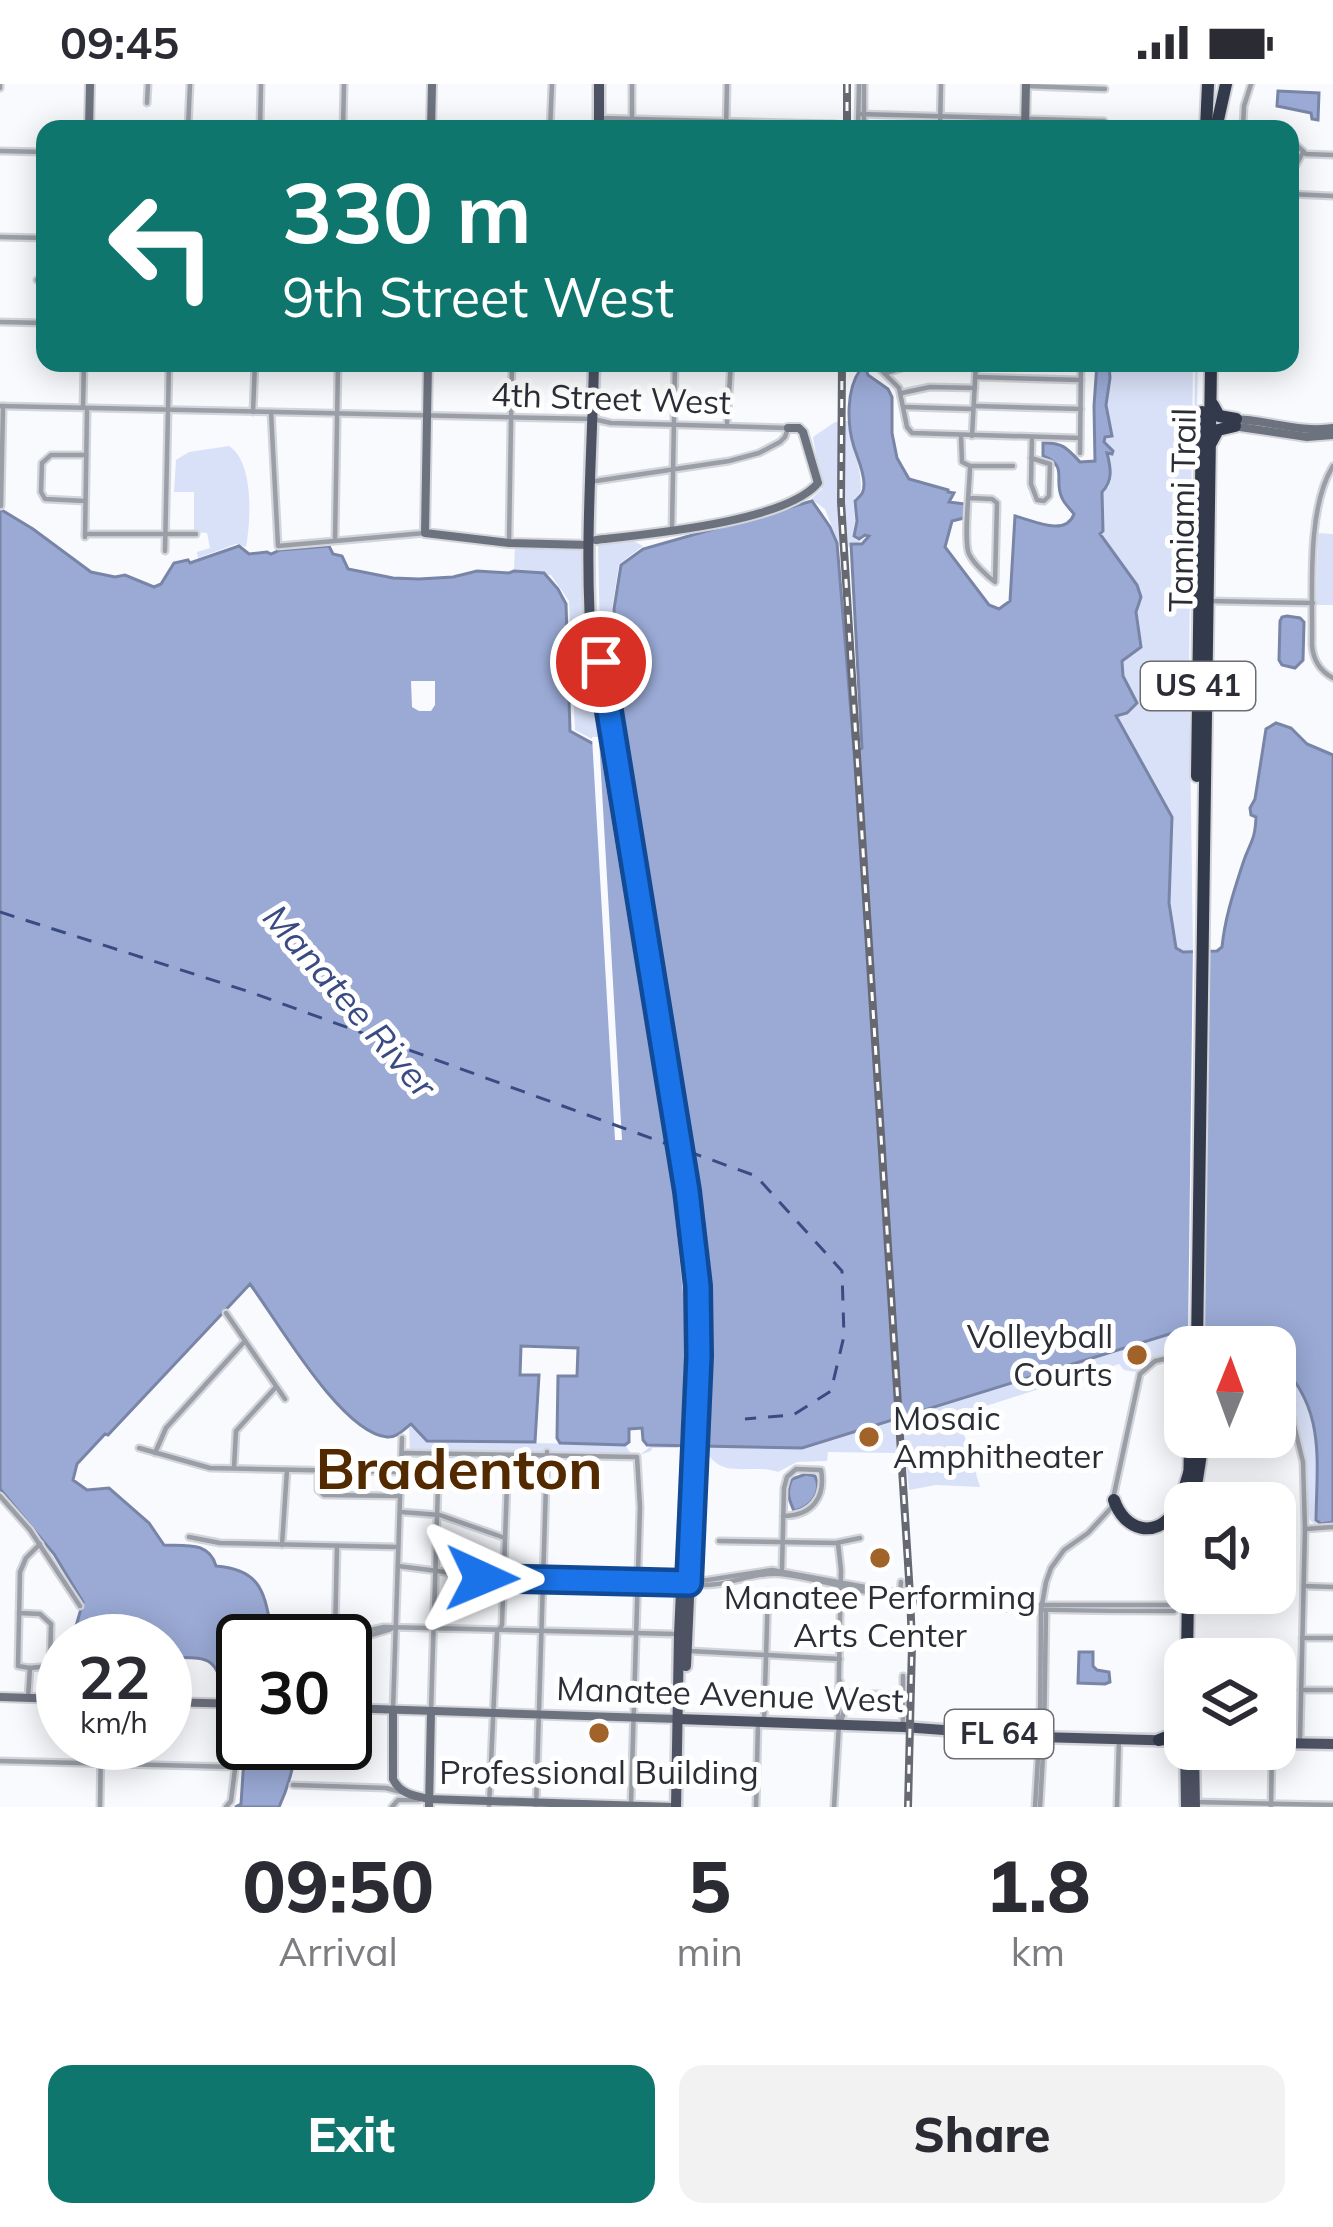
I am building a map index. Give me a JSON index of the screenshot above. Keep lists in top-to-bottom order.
{
  "streets": {
    "highway": ["Tamiami Trail", "US 41"],
    "main road": ["Manatee Avenue West", "FL 64"],
    "street": ["4th Street West"]
  },
  "districts": ["Bradenton"],
  "water": ["Manatee River"],
  "places": [
    "Volleyball Courts",
    "Mosaic Amphitheater",
    "Manatee Performing Arts Center",
    "Professional Building"
  ],
  "north": "top",
  "page": {
    "status": "09:45",
    "turn": ["330 m", "9th Street West"],
    "speed": "22 km/h",
    "limit": "30",
    "eta": [
      "09:50",
      "Arrival",
      "5",
      "min",
      "1.8",
      "km"
    ],
    "buttons": ["Exit", "Share"]
  }
}
